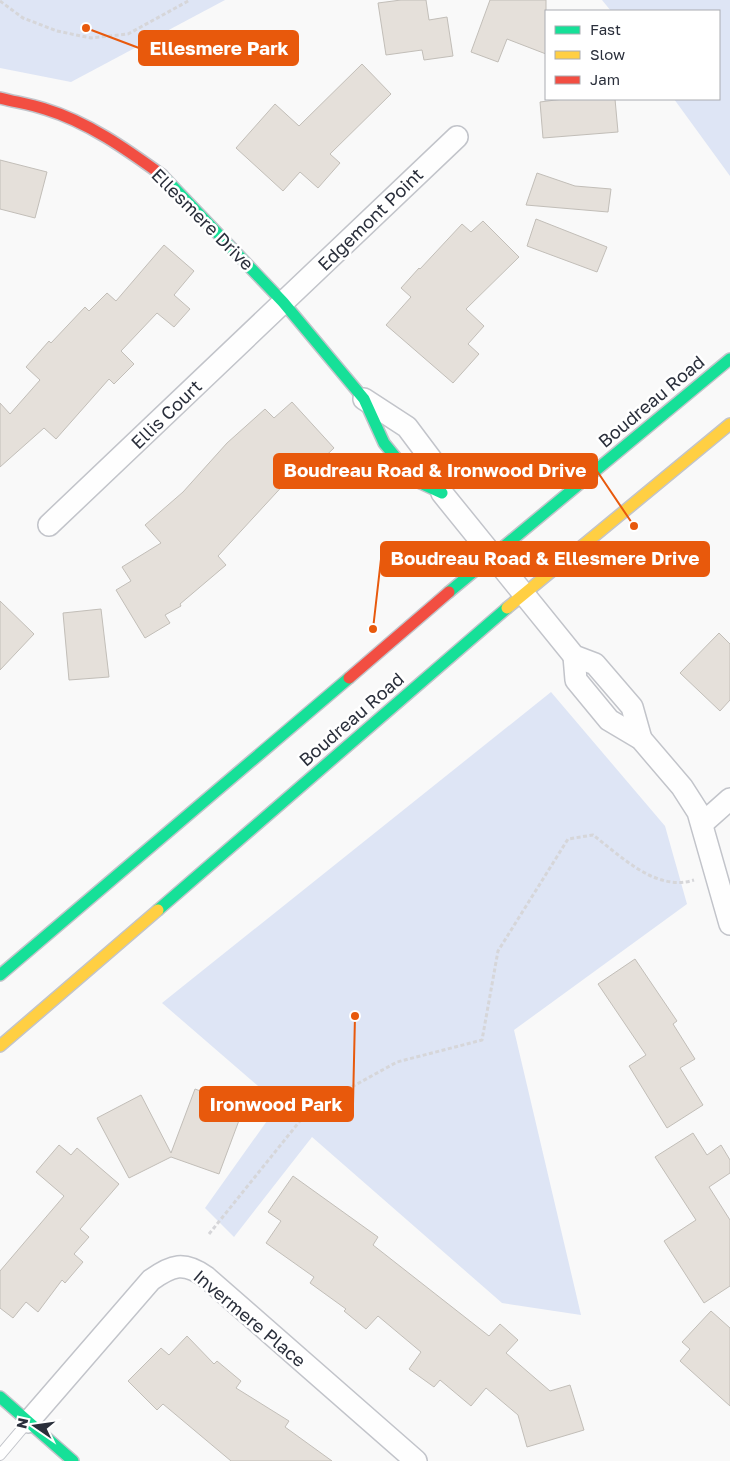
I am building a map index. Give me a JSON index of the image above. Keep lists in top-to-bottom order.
{
  "streets": {
    "main road": ["Ellesmere Drive", "Boudreau Road"],
    "street": ["Edgemont Point", "Ellis Court", "Invermere Place"]
  },
  "crossings": [
    ["Ellesmere Drive", "Edgemont Point"],
    ["Ellesmere Drive", "Boudreau Road"],
    ["Ellesmere Drive", "Ellis Court"],
    ["Edgemont Point", "Ellis Court"]
  ],
  "places": [
    "Ellesmere Park",
    "Boudreau Road & Ironwood Drive",
    "Boudreau Road & Ellesmere Drive",
    "Ironwood Park"
  ],
  "legend": ["Fast", "Slow", "Jam"],
  "north": "left"
}
